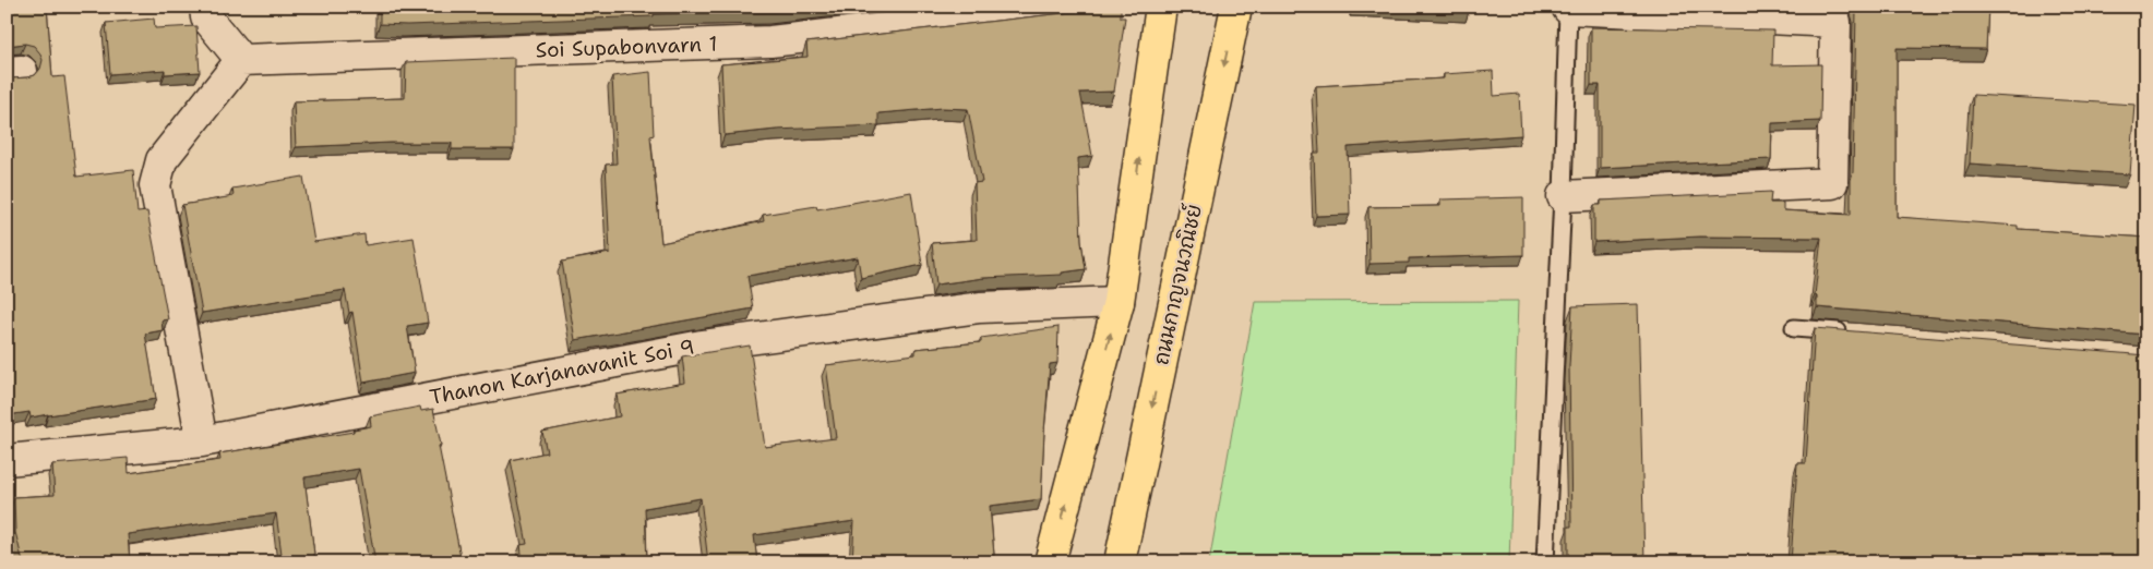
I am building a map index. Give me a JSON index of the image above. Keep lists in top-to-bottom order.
{
  "streets": {
    "main road": ["ถนนกาญจนวณิชย์"],
    "street": ["Soi Supabonvarn 1", "Thanon Karjanavanit Soi 9"]
  }
}
